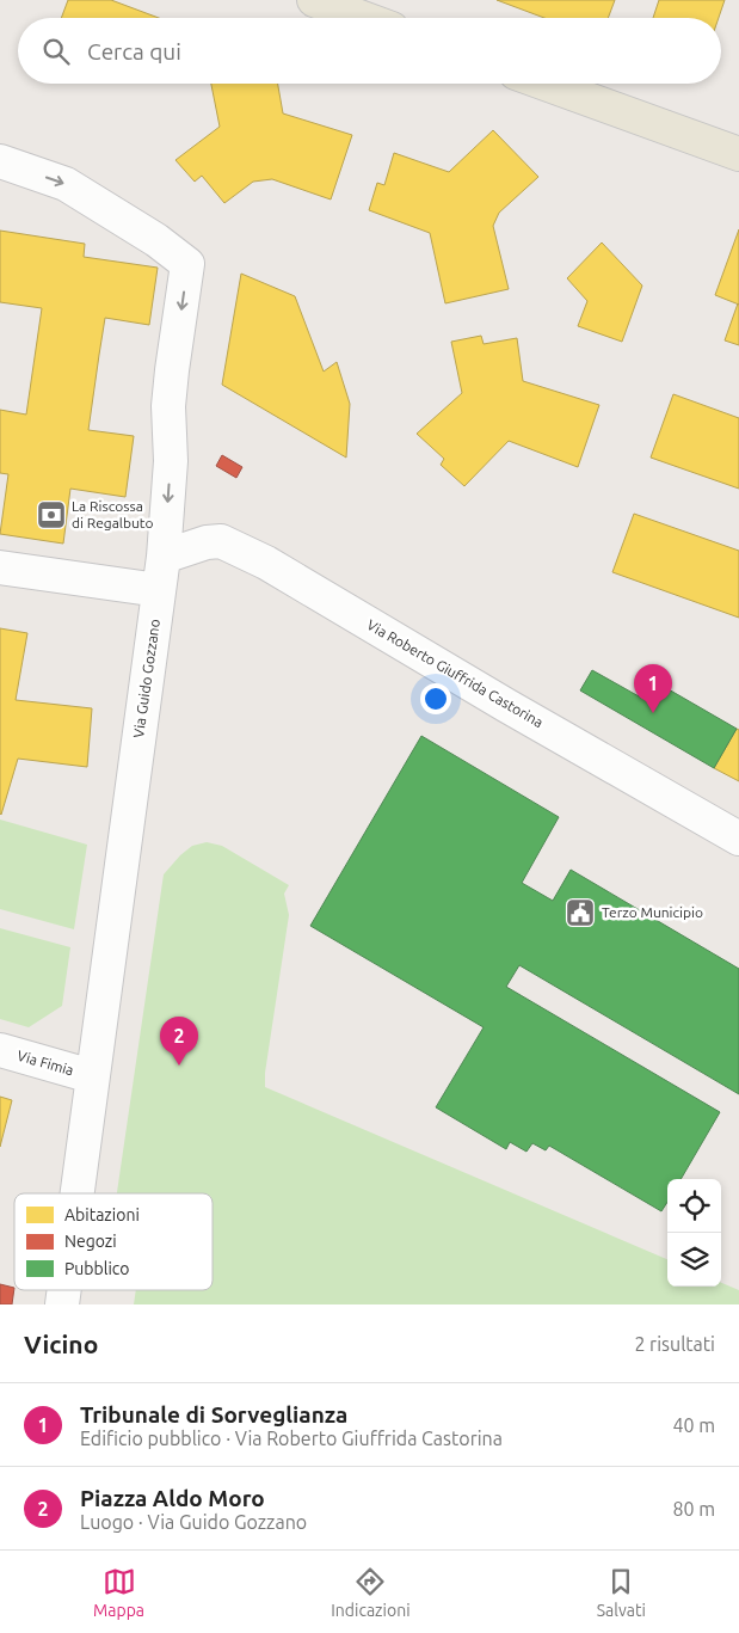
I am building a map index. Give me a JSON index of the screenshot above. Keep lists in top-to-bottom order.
{
  "streets": {
    "street": ["Via Roberto Giuffrida Castorina", "Via Guido Gozzano", "Via Fimia"]
  },
  "crossings": [
    ["Via Roberto Giuffrida Castorina", "Via Guido Gozzano"],
    ["Via Guido Gozzano", "Via Fimia"]
  ],
  "one_way": ["Via Guido Gozzano"],
  "places": {
    "bank": ["La Riscossa di Regalbuto"],
    "public building": ["Terzo Municipio"]
  },
  "legend": ["Abitazioni", "Negozi", "Pubblico"],
  "page": {
    "search": "Cerca qui",
    "pins": ["1", "2"],
    "heading": ["Vicino", "2 risultati"],
    "list": [
      {
        "mark": "1",
        "name": "Tribunale di Sorveglianza",
        "note": "Edificio pubblico · Via Roberto Giuffrida Castorina",
        "value": "40 m"
      },
      {
        "mark": "2",
        "name": "Piazza Aldo Moro",
        "note": "Luogo · Via Guido Gozzano",
        "value": "80 m"
      }
    ],
    "nav": ["Mappa", "Indicazioni", "Salvati"]
  }
}
